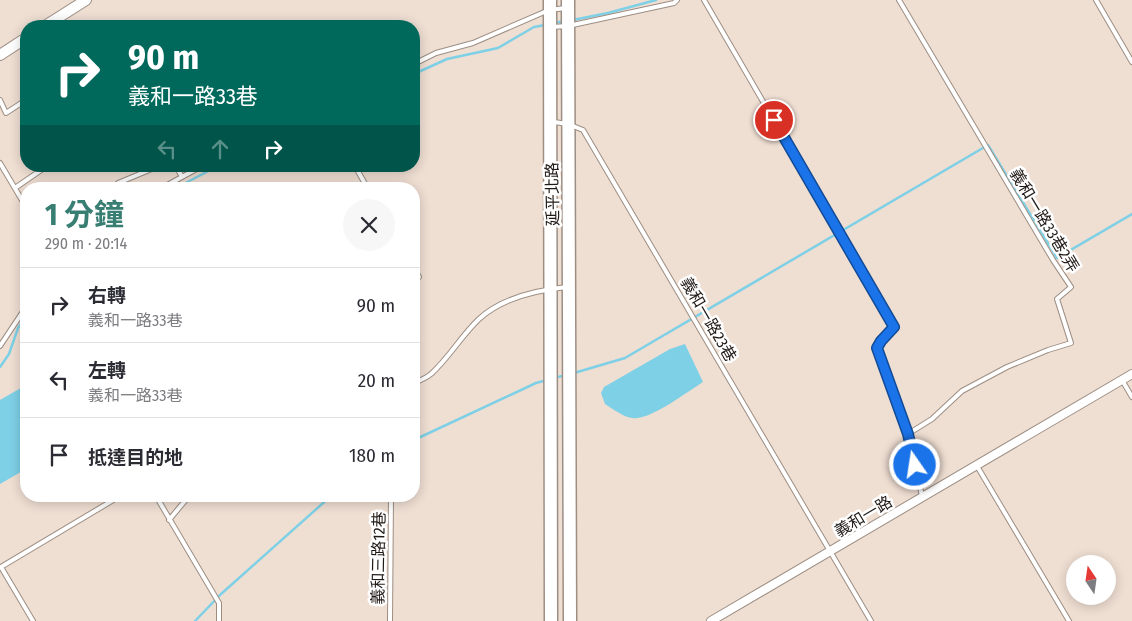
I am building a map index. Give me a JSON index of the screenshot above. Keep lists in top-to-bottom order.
{
  "streets": {
    "main road": ["延平北路"],
    "street": ["義和一路"],
    "lane": ["義和一路33巷2弄", "義和一路23巷", "義和三路12巷"]
  },
  "crossings": [
    ["延平北路", "義和一路23巷"],
    ["義和一路23巷", "義和一路"]
  ],
  "north": "top",
  "page": {
    "turn": ["90 m", "義和一路33巷"],
    "heading": ["1 分鐘", "290 m · 20:14"],
    "list": [
      {
        "name": "右轉",
        "note": "義和一路33巷",
        "value": "90 m"
      },
      {
        "name": "左轉",
        "note": "義和一路33巷",
        "value": "20 m"
      },
      {
        "name": "抵達目的地",
        "value": "180 m"
      }
    ]
  }
}
